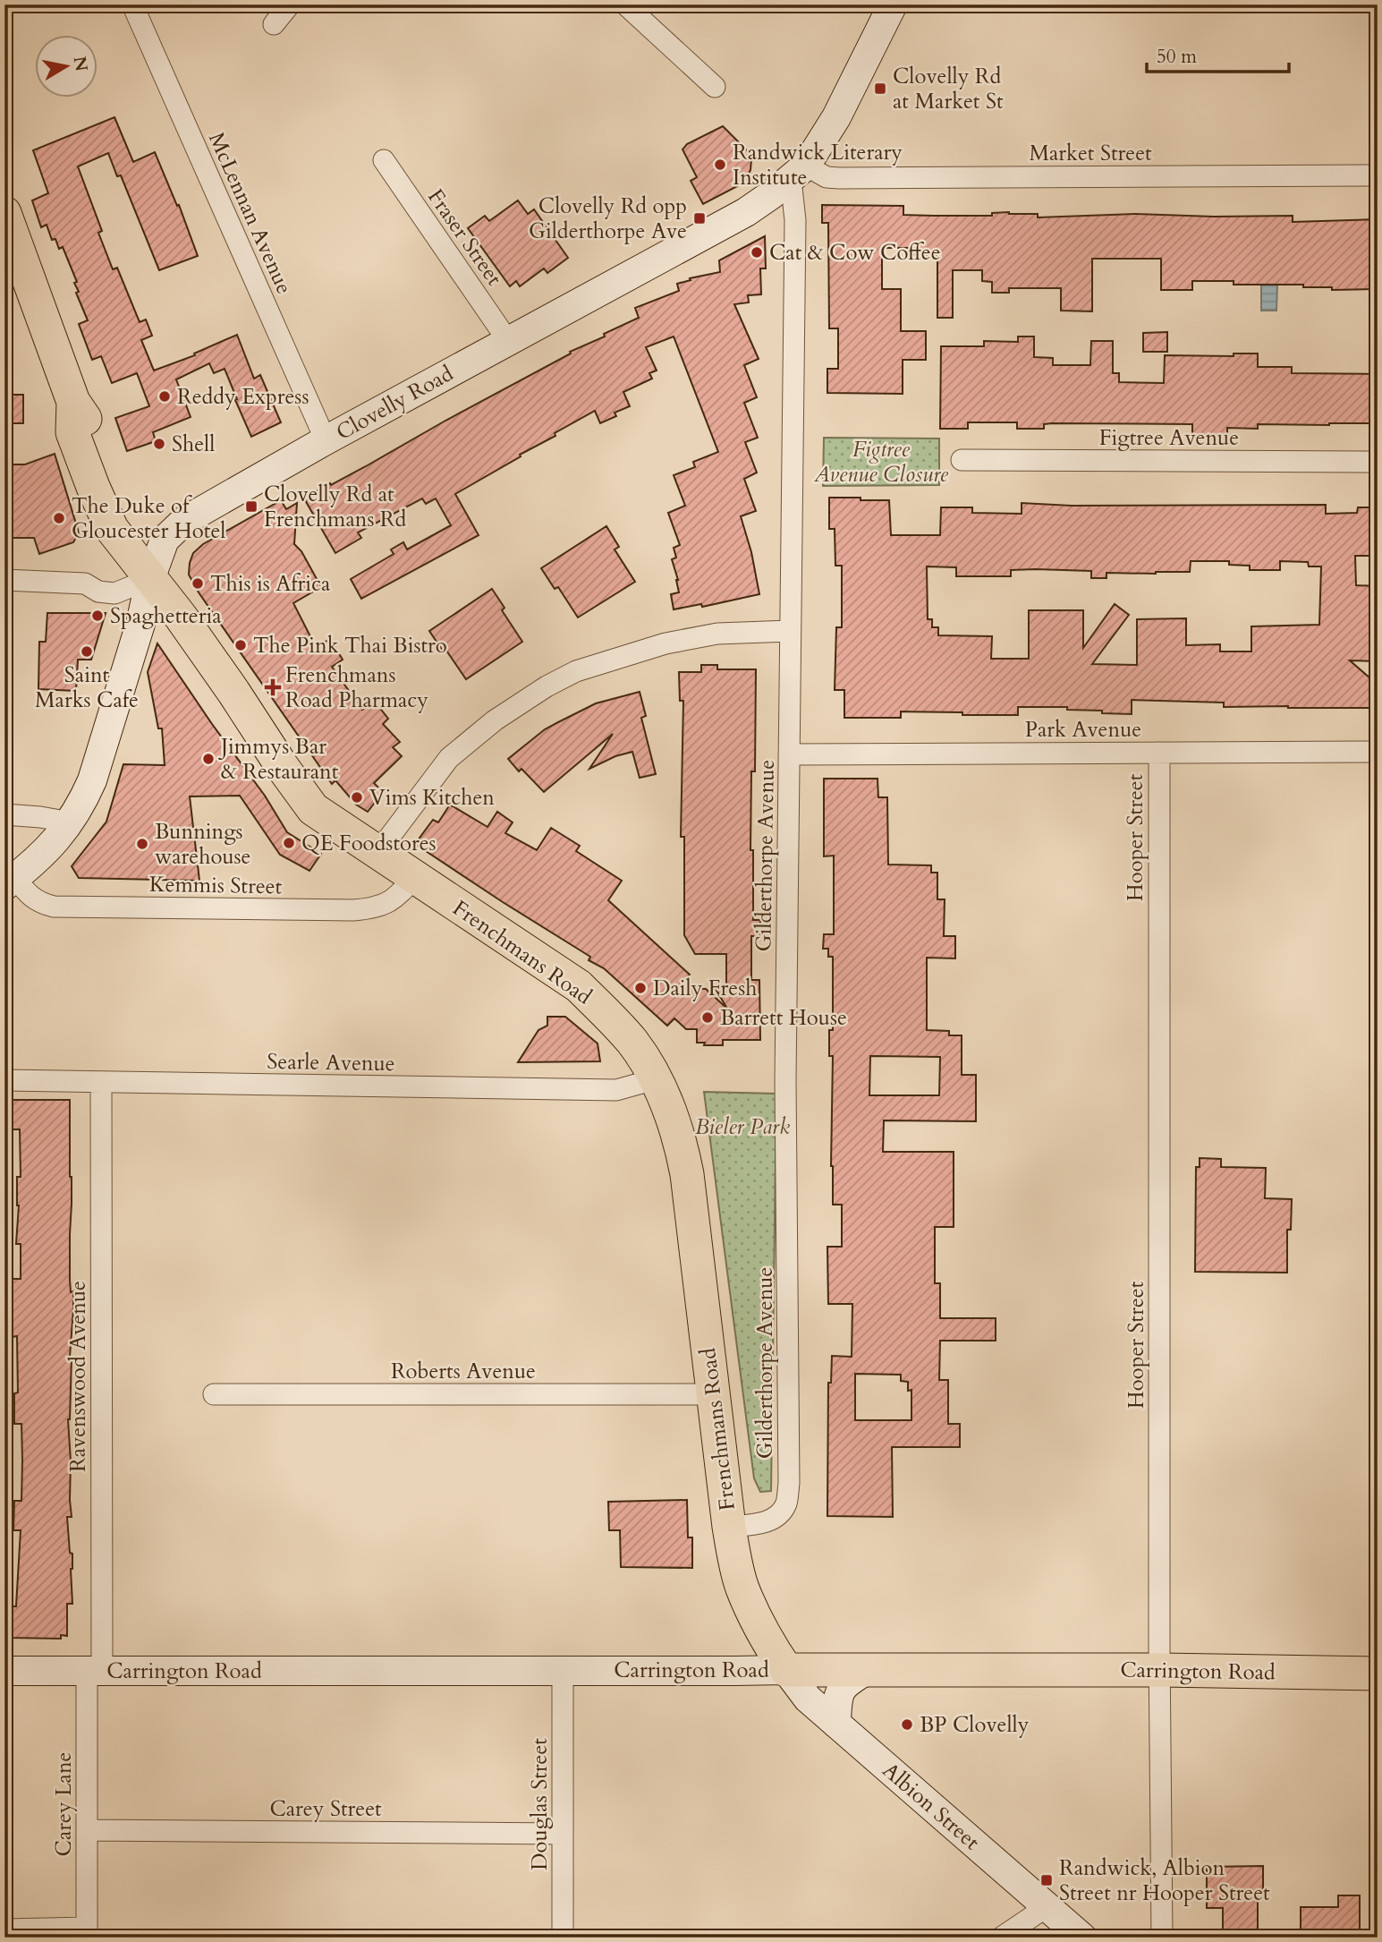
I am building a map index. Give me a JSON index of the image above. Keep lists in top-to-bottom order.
{
  "streets": {
    "main road": ["Frenchmans Road", "Carrington Road"],
    "street": [
      "Market Street",
      "McLennan Avenue",
      "Fraser Street",
      "Clovelly Road",
      "Figtree Avenue",
      "Park Avenue",
      "Hooper Street",
      "Gilderthorpe Avenue",
      "Kemmis Street",
      "Searle Avenue",
      "Roberts Avenue",
      "Ravenswood Avenue",
      "Carey Lane",
      "Douglas Street",
      "Albion Street",
      "Carey Street"
    ]
  },
  "crossings": [
    ["Market Street", "Clovelly Road"],
    ["Market Street", "Gilderthorpe Avenue"],
    ["McLennan Avenue", "Clovelly Road"],
    ["Fraser Street", "Clovelly Road"],
    ["Clovelly Road", "Gilderthorpe Avenue"],
    ["Clovelly Road", "Kemmis Street"],
    ["Clovelly Road", "Frenchmans Road"],
    ["Park Avenue", "Hooper Street"],
    ["Park Avenue", "Gilderthorpe Avenue"],
    ["Hooper Street", "Carrington Road"],
    ["Gilderthorpe Avenue", "Frenchmans Road"],
    ["Kemmis Street", "Frenchmans Road"],
    ["Frenchmans Road", "Searle Avenue"],
    ["Frenchmans Road", "Roberts Avenue"],
    ["Frenchmans Road", "Carrington Road"],
    ["Frenchmans Road", "Albion Street"],
    ["Searle Avenue", "Ravenswood Avenue"],
    ["Ravenswood Avenue", "Carrington Road"],
    ["Ravenswood Avenue", "Carey Lane"],
    ["Carrington Road", "Carey Lane"],
    ["Carrington Road", "Douglas Street"],
    ["Carrington Road", "Albion Street"],
    ["Carey Lane", "Carey Street"],
    ["Douglas Street", "Carey Street"]
  ],
  "parks": ["Figtree Avenue Closure", "Bieler Park"],
  "places": {
    "transit": [
      "Clovelly Rd at Market St",
      "Clovelly Rd opp Gilderthorpe Ave",
      "Clovelly Rd at Frenchmans Rd",
      "Randwick, Albion Street nr Hooper Street"
    ],
    "other": [
      "Randwick Literary Institute",
      "Cat & Cow Coffee",
      "Reddy Express",
      "Shell",
      "The Duke of Gloucester Hotel",
      "This is Africa",
      "Spaghetteria",
      "The Pink Thai Bistro",
      "Saint Marks Cafe",
      "Jimmys Bar & Restaurant",
      "Vims Kitchen",
      "QE Foodstores",
      "Bunnings warehouse",
      "Daily Fresh",
      "Barrett House",
      "BP Clovelly"
    ],
    "health": ["Frenchmans Road Pharmacy"]
  },
  "scale_bar": "50 m",
  "north": "right"
}
